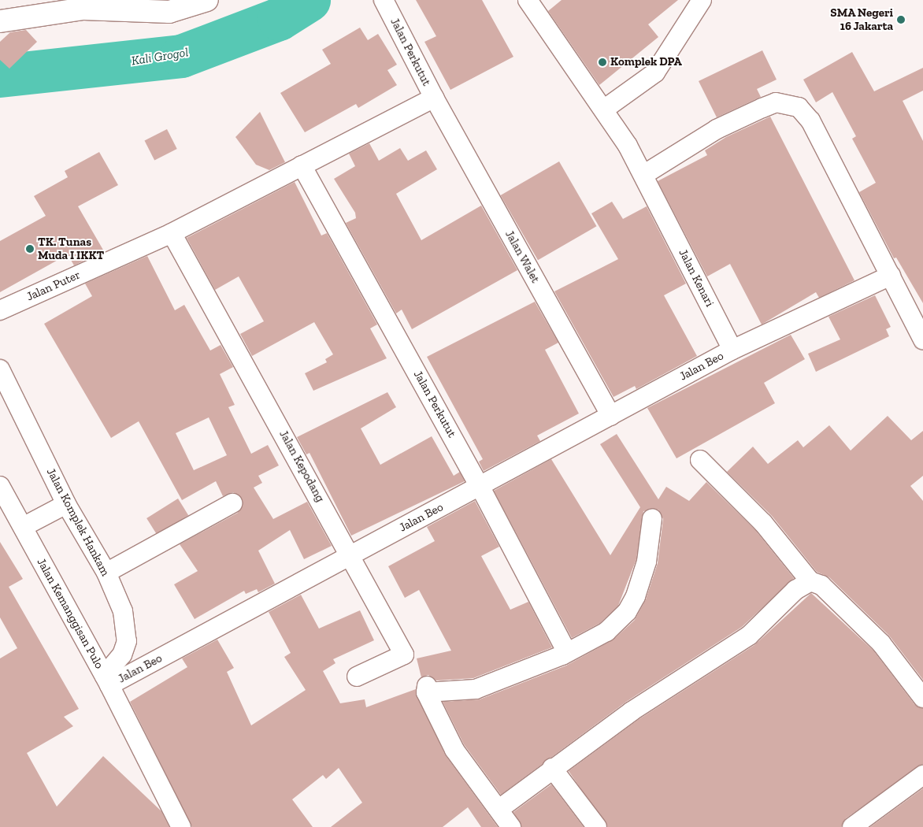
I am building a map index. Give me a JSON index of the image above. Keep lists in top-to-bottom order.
{
  "streets": {
    "street": [
      "Jalan Perkutut",
      "Jalan Walet",
      "Jalan Kenari",
      "Jalan Puter",
      "Jalan Beo",
      "Jalan Kepodang",
      "Jalan Komplek Hankam",
      "Jalan Kemanggisan Pulo"
    ]
  },
  "crossings": [
    ["Jalan Perkutut", "Jalan Walet"],
    ["Jalan Perkutut", "Jalan Puter"],
    ["Jalan Perkutut", "Jalan Beo"],
    ["Jalan Perkutut", "Jalan Kepodang"],
    ["Jalan Walet", "Jalan Beo"],
    ["Jalan Kenari", "Jalan Beo"],
    ["Jalan Puter", "Jalan Kepodang"],
    ["Jalan Beo", "Jalan Kepodang"],
    ["Jalan Beo", "Jalan Komplek Hankam"],
    ["Jalan Beo", "Jalan Kemanggisan Pulo"],
    ["Jalan Komplek Hankam", "Jalan Kemanggisan Pulo"]
  ],
  "water": ["Kali Grogol"],
  "places": ["SMA Negeri 16 Jakarta", "Komplek DPA", "TK. Tunas Muda I IKKT"]
}
